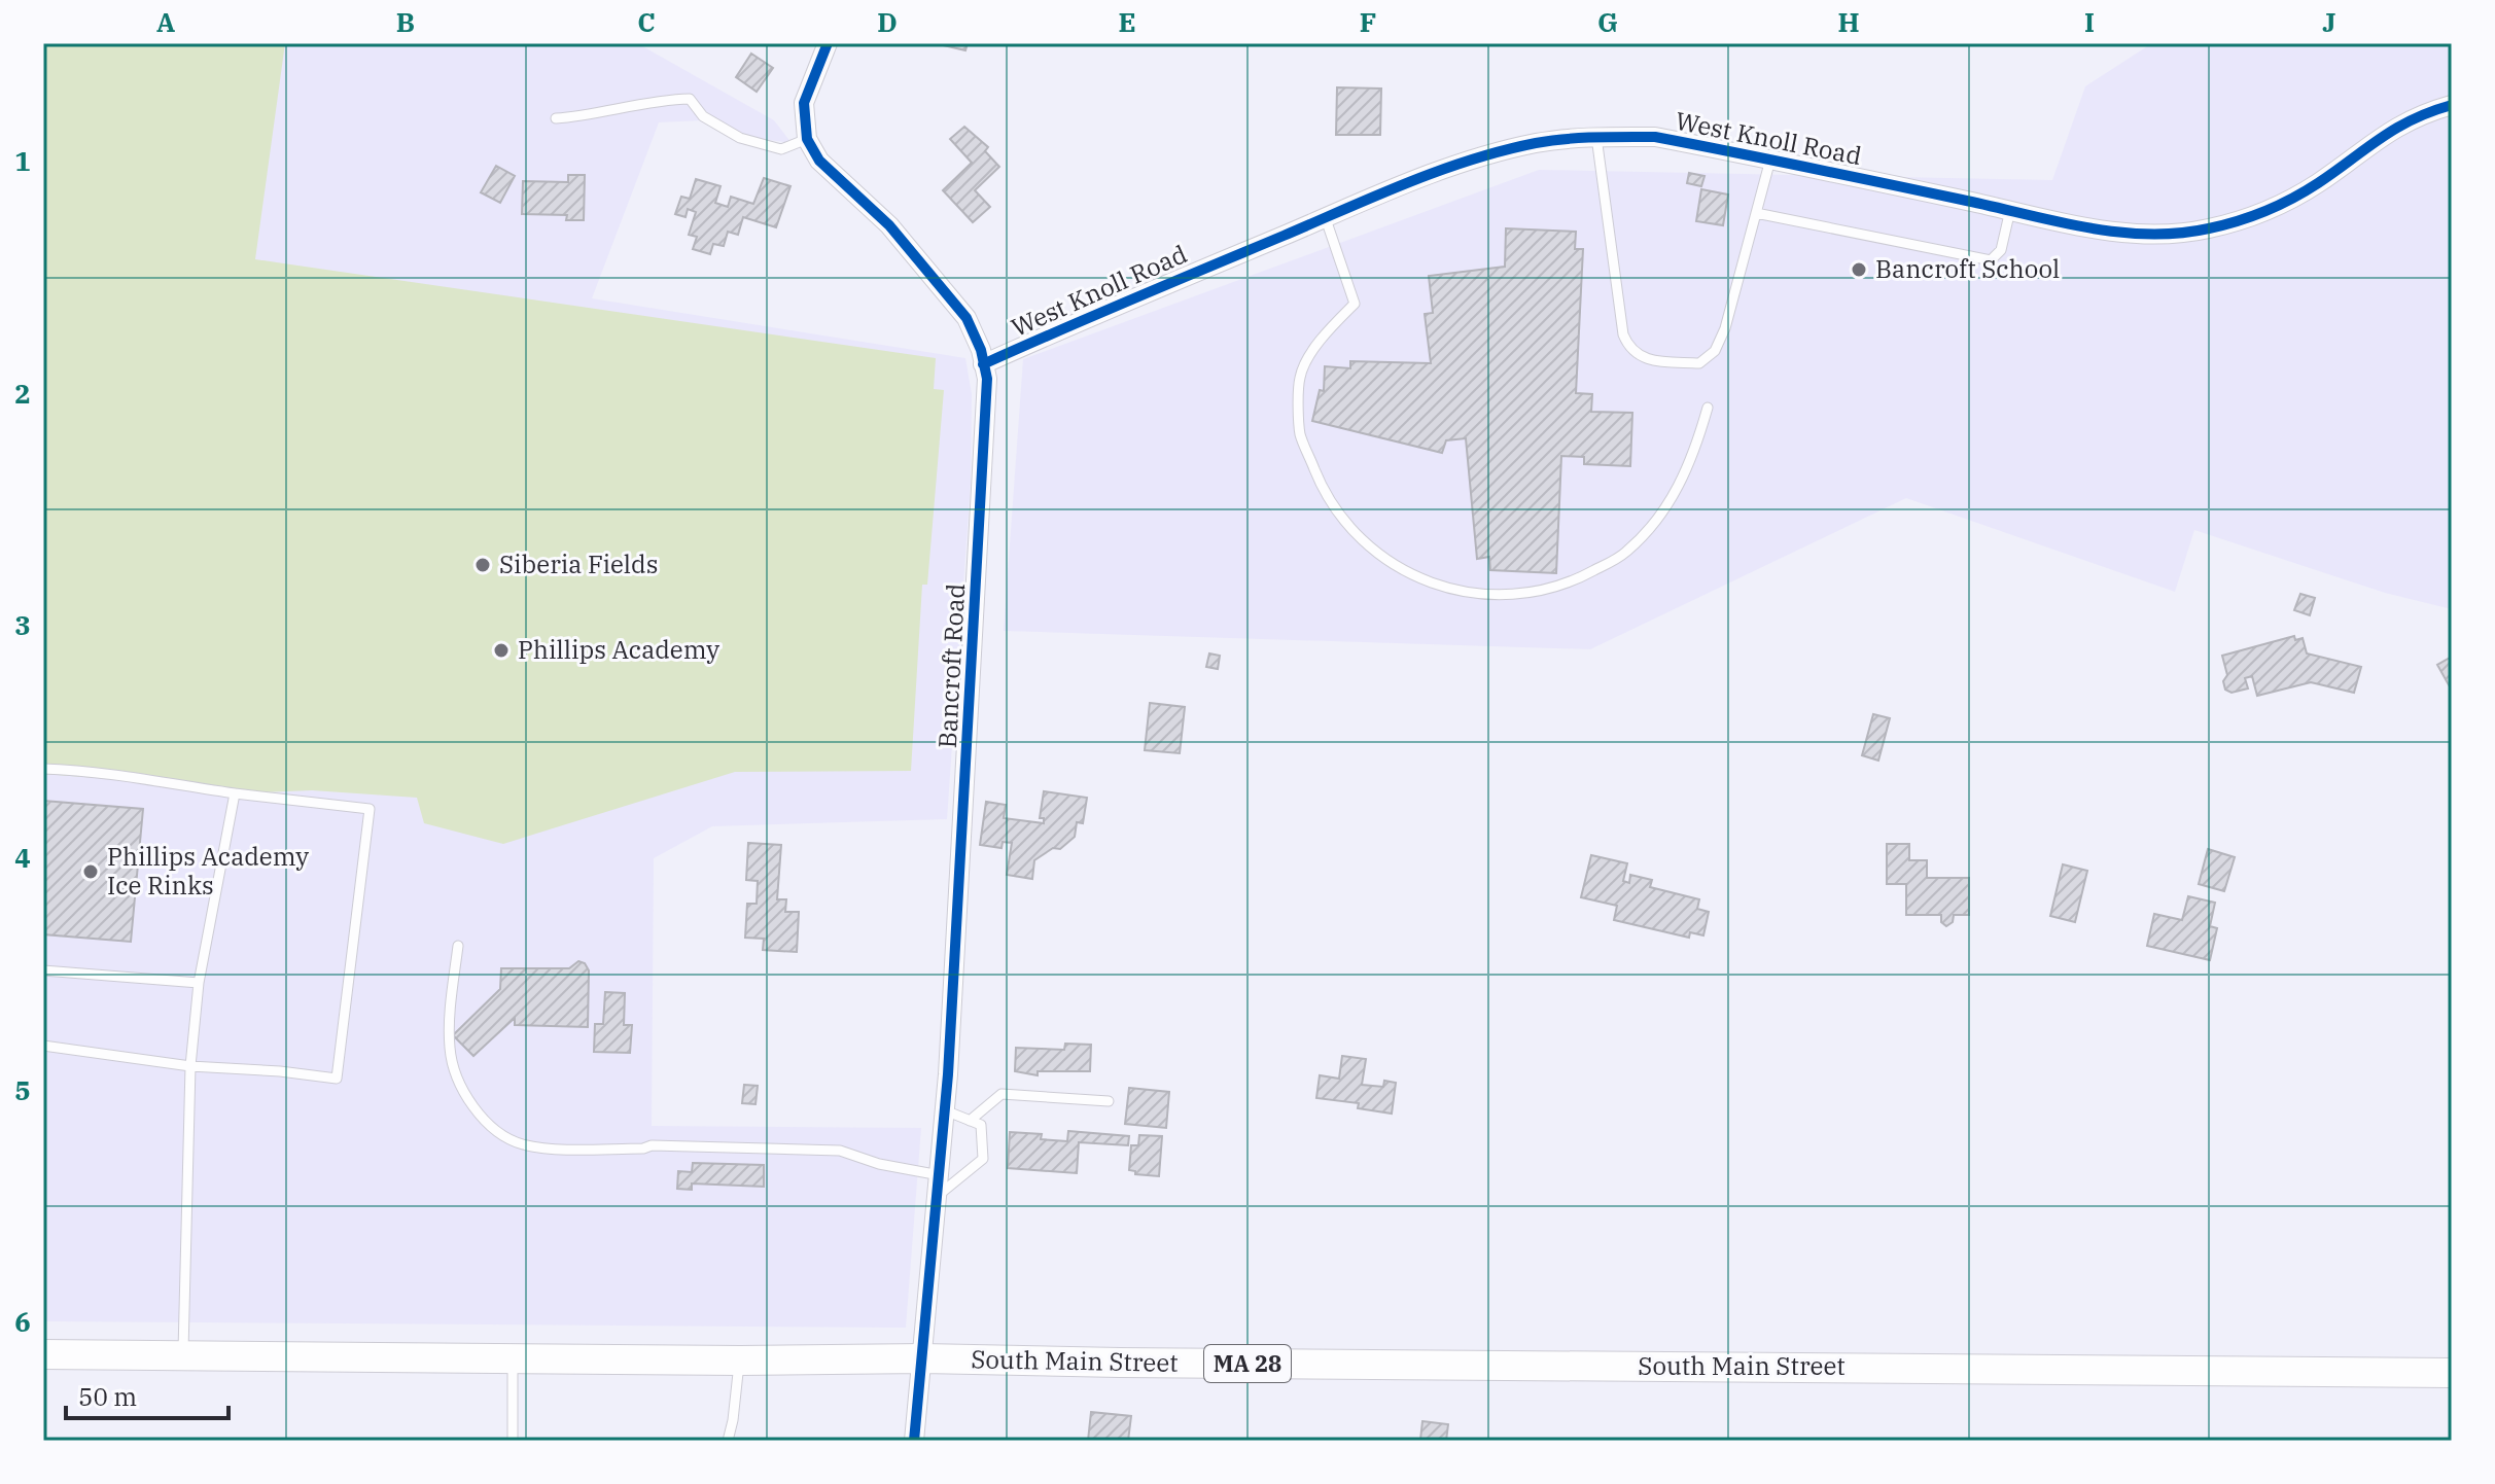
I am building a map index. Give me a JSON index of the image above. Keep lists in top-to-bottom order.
{
  "streets": {
    "main road": ["South Main Street", "MA 28"],
    "street": ["West Knoll Road", "Bancroft Road"]
  },
  "crossings": [
    ["West Knoll Road", "Bancroft Road"],
    ["Bancroft Road", "South Main Street"]
  ],
  "places": [
    "Bancroft School",
    "Siberia Fields",
    "Phillips Academy",
    "Phillips Academy Ice Rinks"
  ],
  "scale_bar": "50 m",
  "grid": {
    "columns": [
      "A",
      "B",
      "C",
      "D",
      "E",
      "F",
      "G",
      "H",
      "I",
      "J"
    ],
    "rows": [
      "1",
      "2",
      "3",
      "4",
      "5",
      "6"
    ]
  }
}
